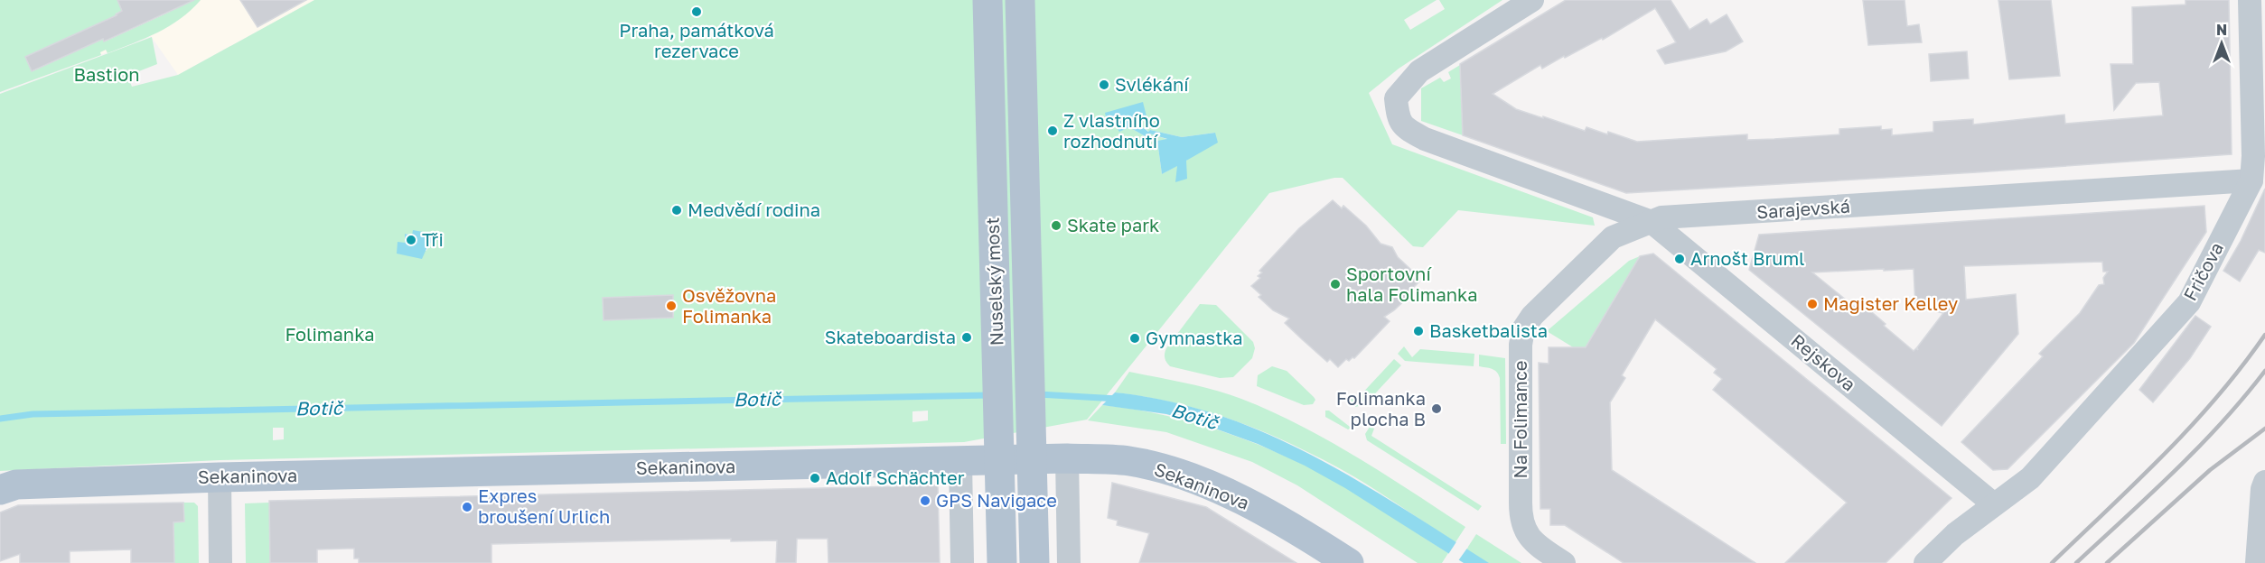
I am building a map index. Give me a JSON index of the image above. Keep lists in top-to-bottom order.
{
  "streets": {
    "main road": ["Nuselský most", "Sekaninova"],
    "street": [
      "Sarajevská",
      "Fričova",
      "Rejskova",
      "Na Folimance"
    ]
  },
  "crossings": [
    ["Sarajevská", "Fričova"],
    ["Sarajevská", "Rejskova"],
    ["Sarajevská", "Na Folimance"],
    ["Fričova", "Rejskova"],
    ["Rejskova", "Na Folimance"]
  ],
  "water": ["Botič"],
  "parks": ["Bastion", "Folimanka"],
  "places": [
    "Praha, památková rezervace",
    "Svlékání",
    "Z vlastního rozhodnutí",
    "Medvědí rodina",
    "Skate park",
    "Tři",
    "Arnošt Bruml",
    "Sportovní hala Folimanka",
    "Magister Kelley",
    "Osvěžovna Folimanka",
    "Basketbalista",
    "Skateboardista",
    "Gymnastka",
    "Folimanka plocha B",
    "Adolf Schӓchter",
    "GPS Navigace",
    "Expres broušení Urlich"
  ],
  "north": "top"
}
